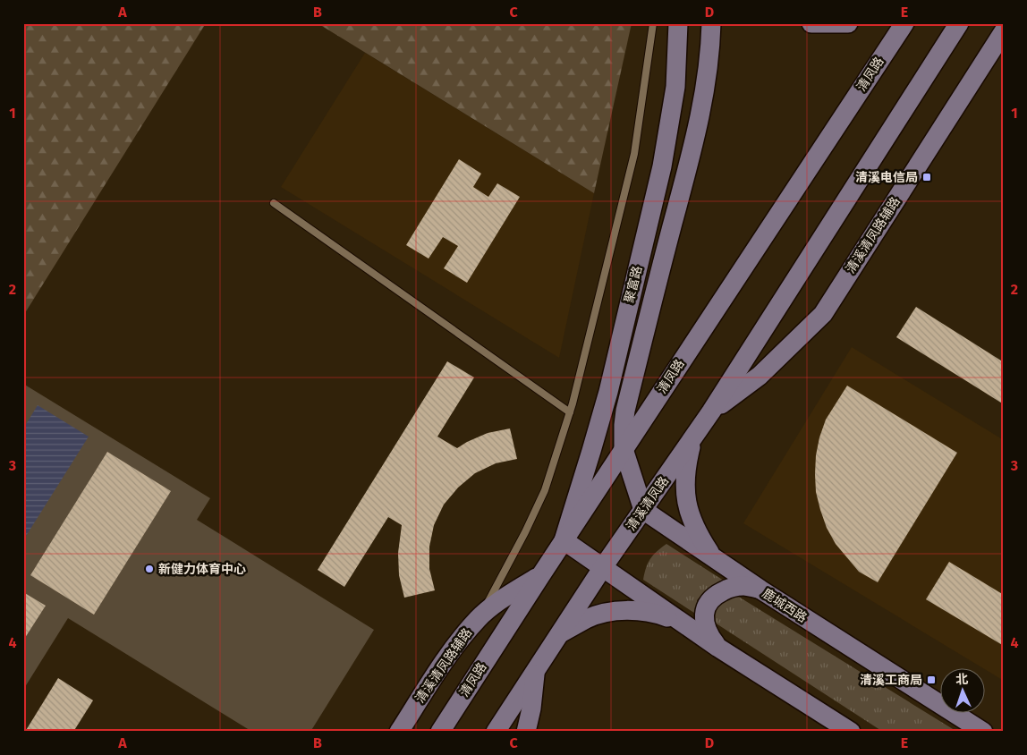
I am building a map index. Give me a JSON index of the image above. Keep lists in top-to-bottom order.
{
  "streets": {
    "main road": [
      "清凤路",
      "清溪清凤路辅路",
      "聚富路",
      "清溪清凤路",
      "鹿城西路"
    ]
  },
  "crossings": [
    ["清凤路", "清溪清凤路辅路"],
    ["清凤路", "聚富路"],
    ["清溪清凤路辅路", "清溪清凤路"],
    ["清溪清凤路", "鹿城西路"]
  ],
  "places": {
    "transit": ["清溪电信局", "清溪工商局"],
    "other": ["新健力体育中心"]
  },
  "north": "top",
  "grid": {
    "columns": [
      "A",
      "B",
      "C",
      "D",
      "E"
    ],
    "rows": [
      "1",
      "2",
      "3",
      "4"
    ]
  }
}
